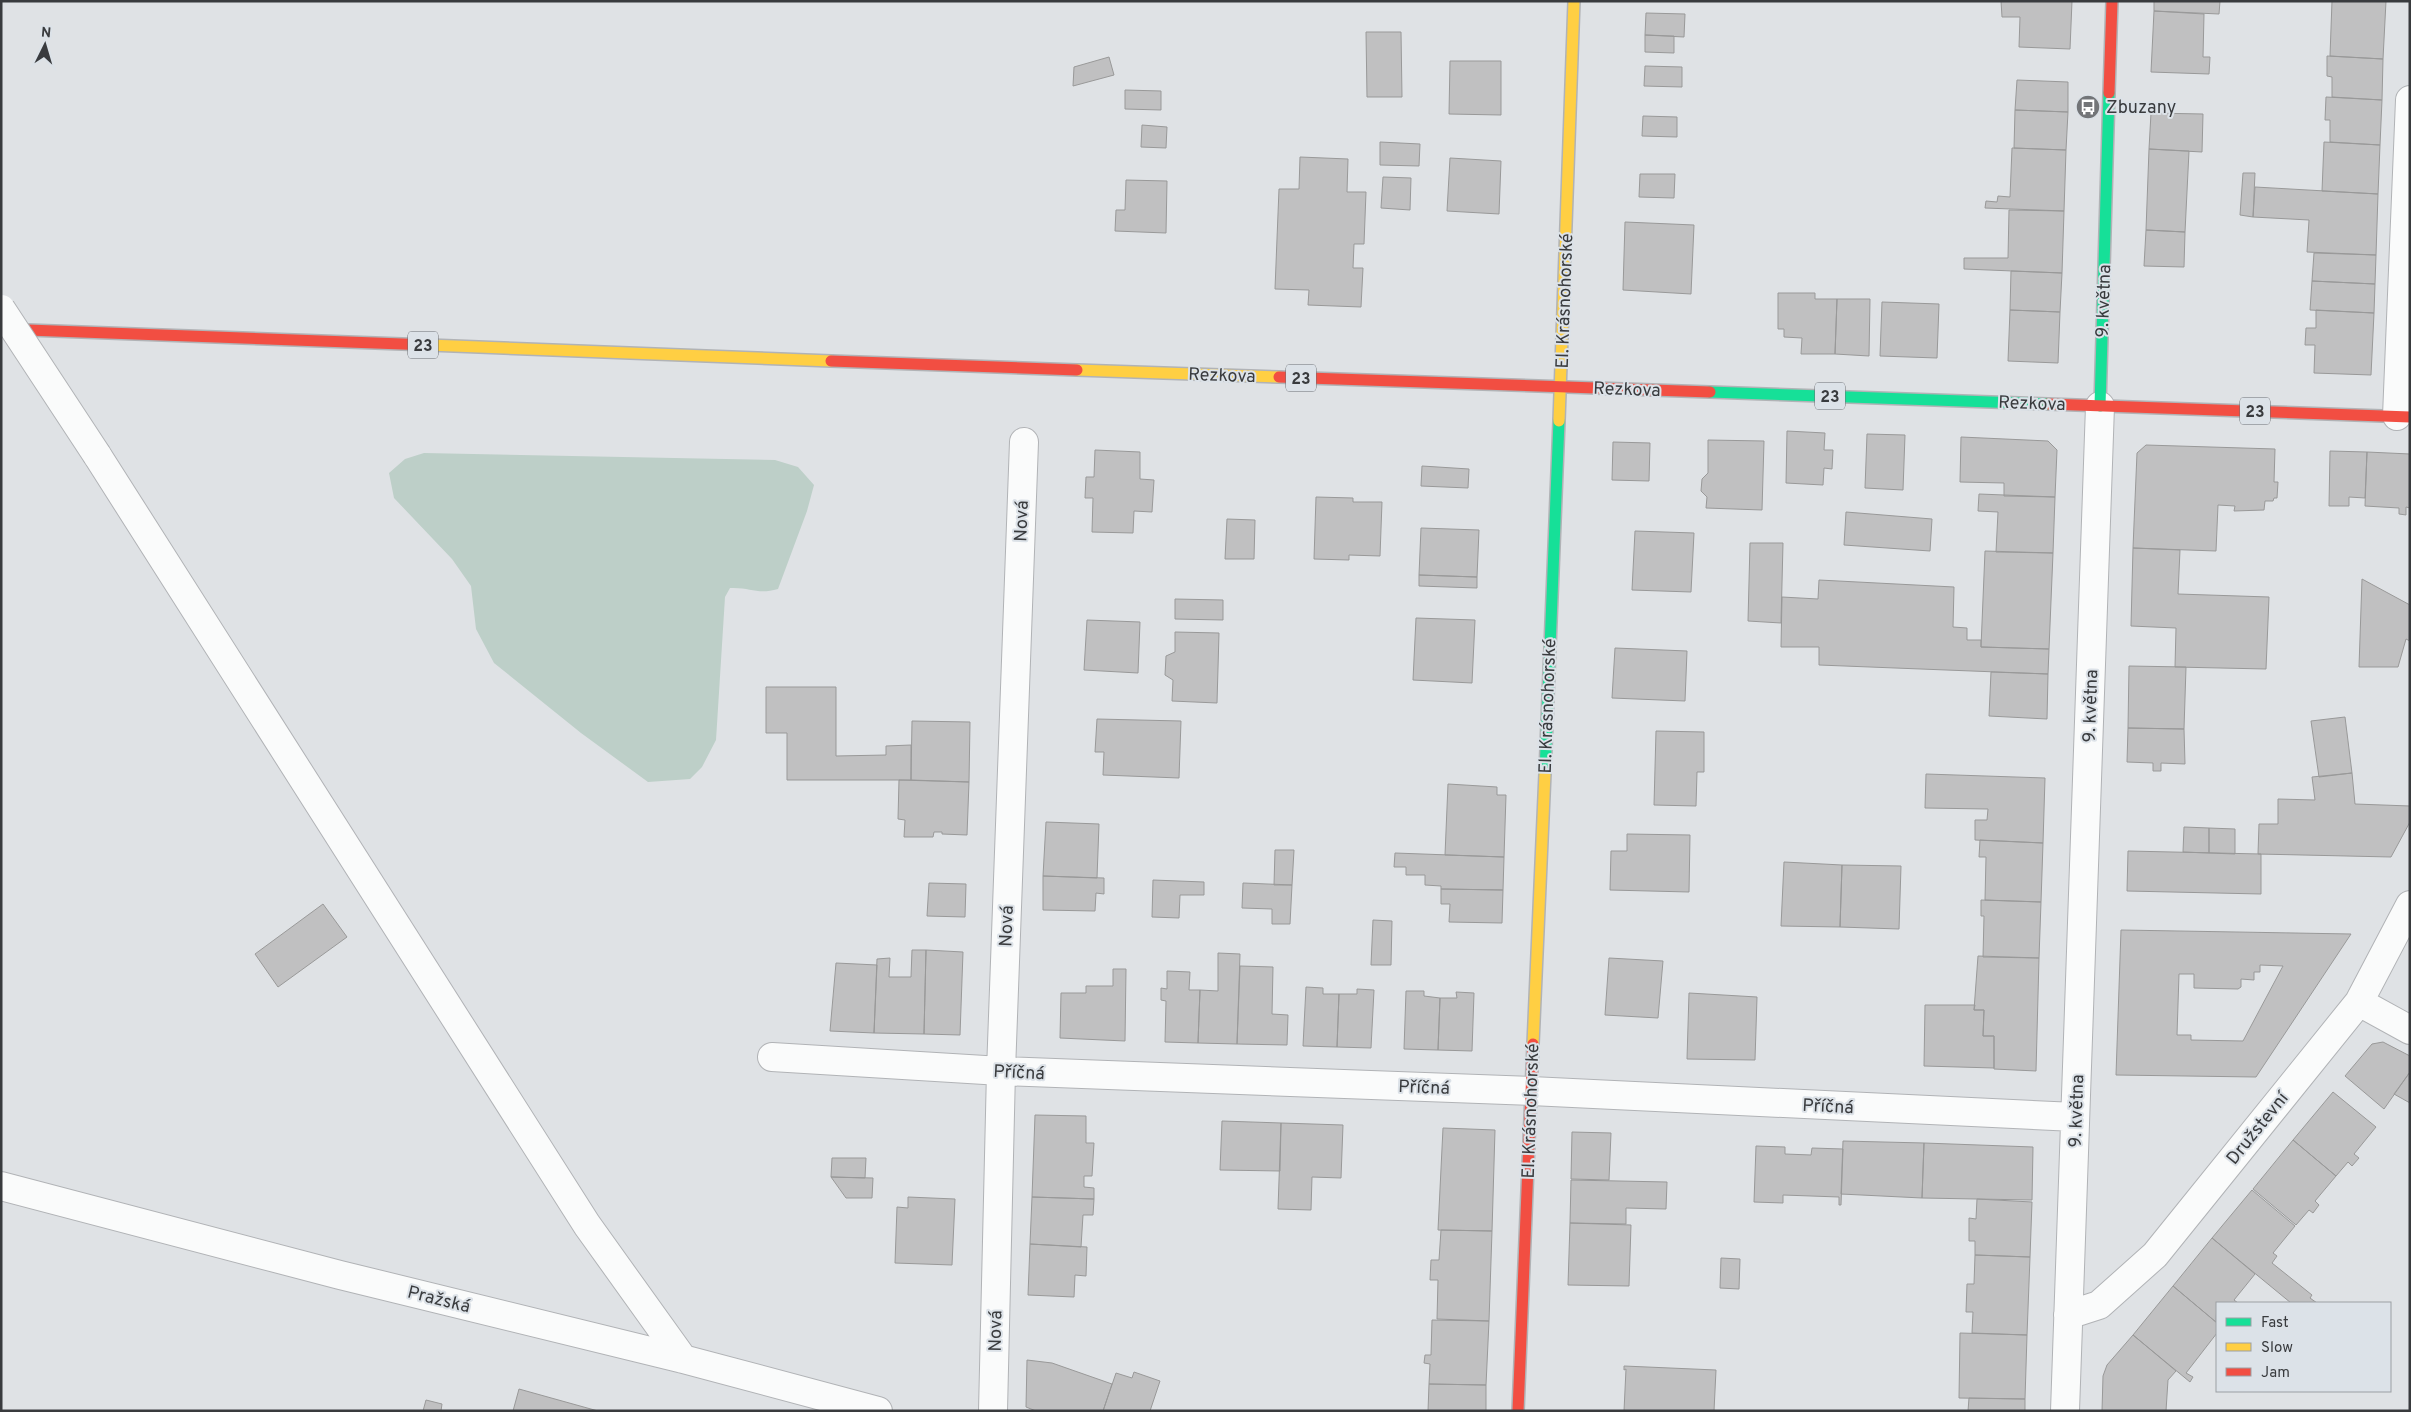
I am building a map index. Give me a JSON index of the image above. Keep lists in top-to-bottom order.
{
  "streets": {
    "main road": [
      "El. Krásnohorské",
      "9. května",
      "23",
      "Rezkova"
    ],
    "street": [
      "Nová",
      "Příčná",
      "Družstevní",
      "Pražská"
    ]
  },
  "crossings": [
    ["El. Krásnohorské", "Rezkova"],
    ["El. Krásnohorské", "Příčná"],
    ["9. května", "Rezkova"],
    ["9. května", "Příčná"],
    ["9. května", "Družstevní"],
    ["Nová", "Příčná"]
  ],
  "places": {
    "bus stop": ["Zbuzany"]
  },
  "legend": ["Fast", "Slow", "Jam"],
  "north": "top"
}
